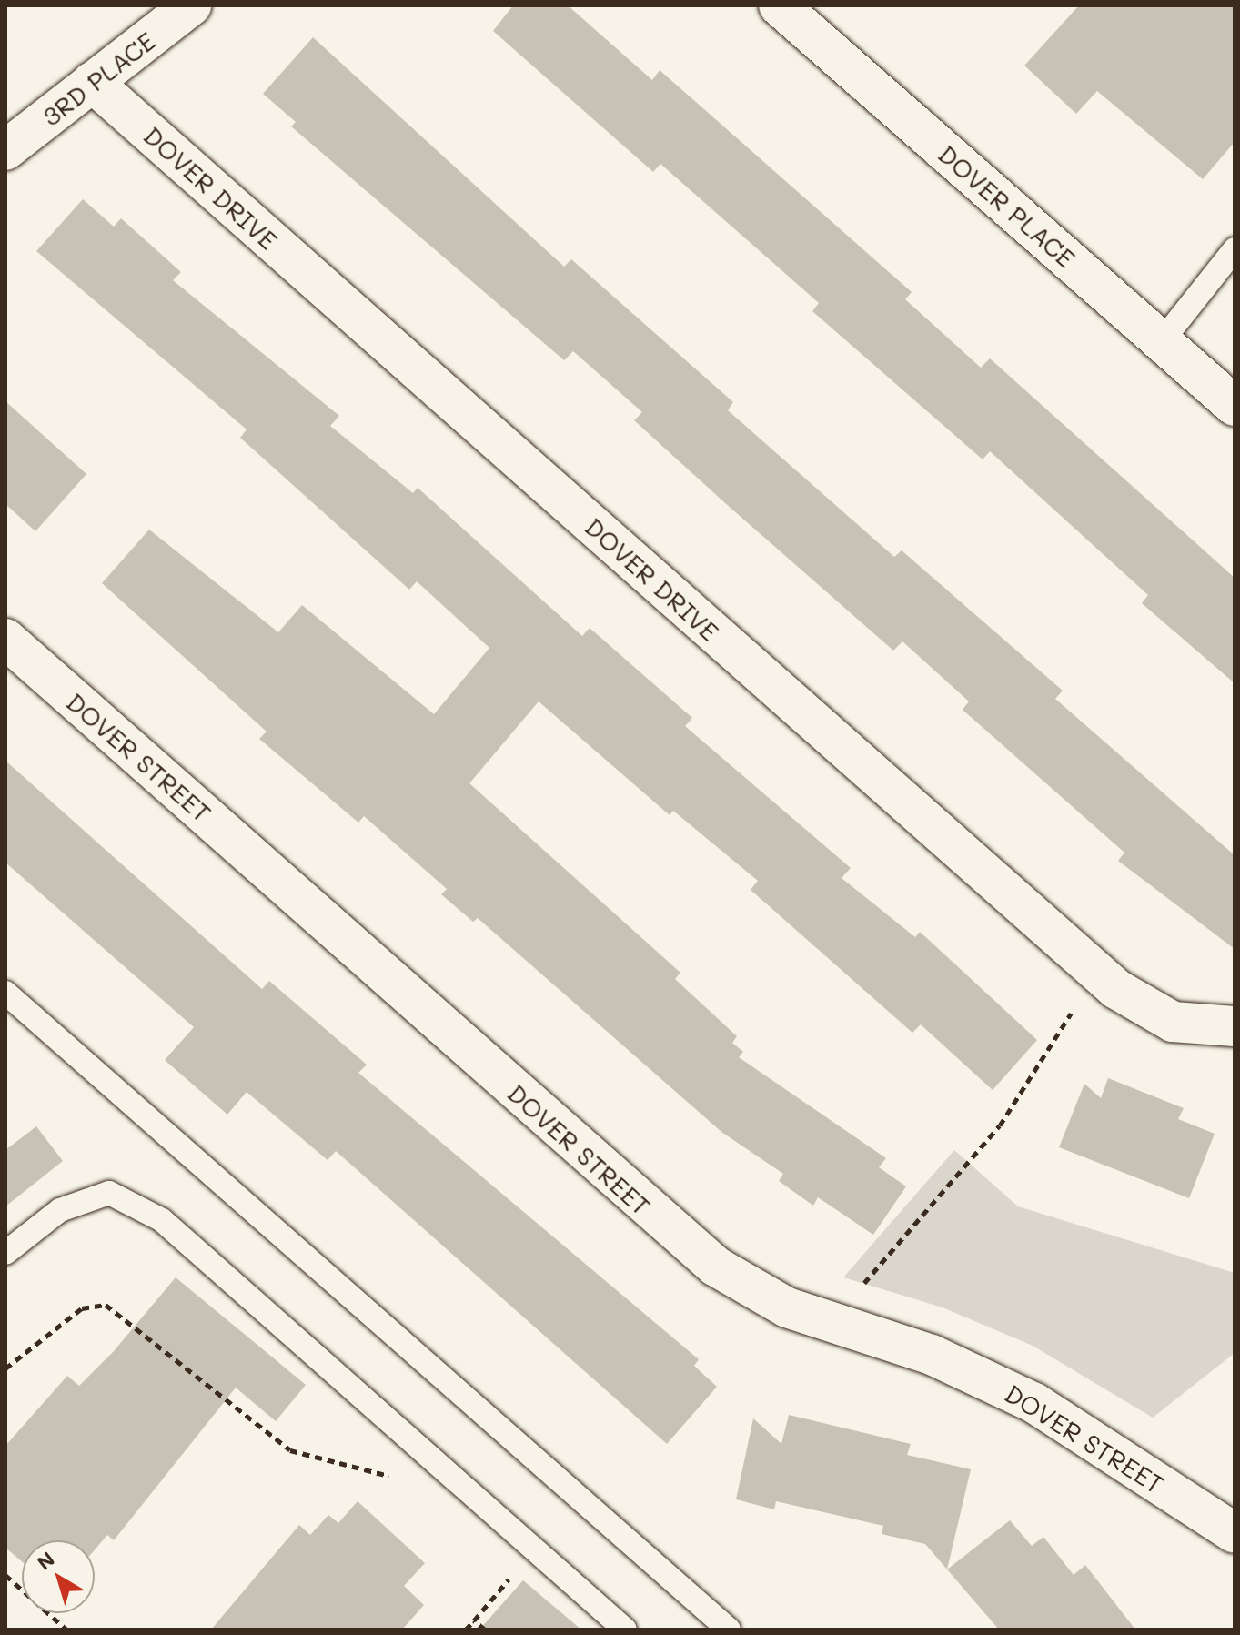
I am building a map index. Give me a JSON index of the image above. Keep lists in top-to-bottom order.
{
  "streets": {
    "street": [
      "3RD PLACE",
      "DOVER DRIVE",
      "DOVER PLACE",
      "DOVER STREET"
    ]
  },
  "crossings": [
    ["3RD PLACE", "DOVER DRIVE"]
  ],
  "north": "top left"
}
